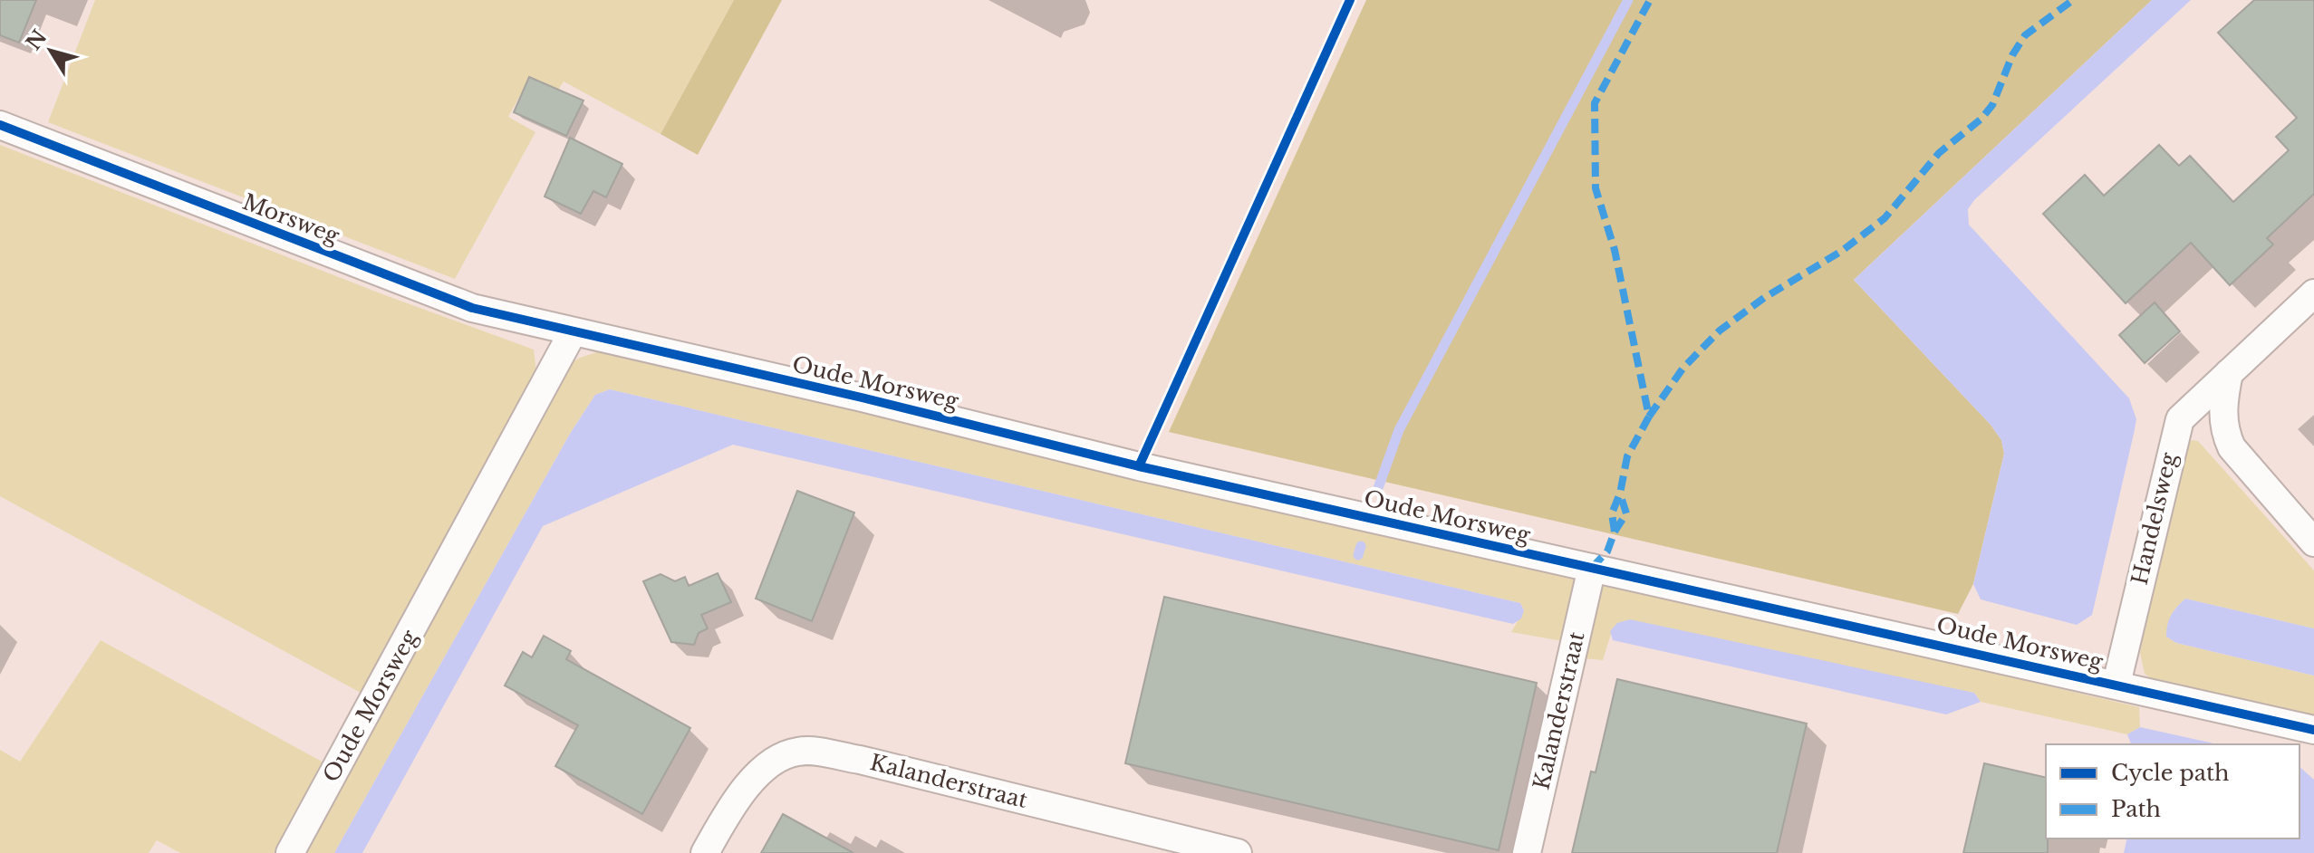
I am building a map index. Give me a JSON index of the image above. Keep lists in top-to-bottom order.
{
  "streets": {
    "street": [
      "Morsweg",
      "Oude Morsweg",
      "Handelsweg",
      "Kalanderstraat"
    ]
  },
  "crossings": [
    ["Morsweg", "Oude Morsweg"],
    ["Oude Morsweg", "Handelsweg"],
    ["Oude Morsweg", "Kalanderstraat"]
  ],
  "legend": ["Cycle path", "Path"],
  "north": "top left"
}
